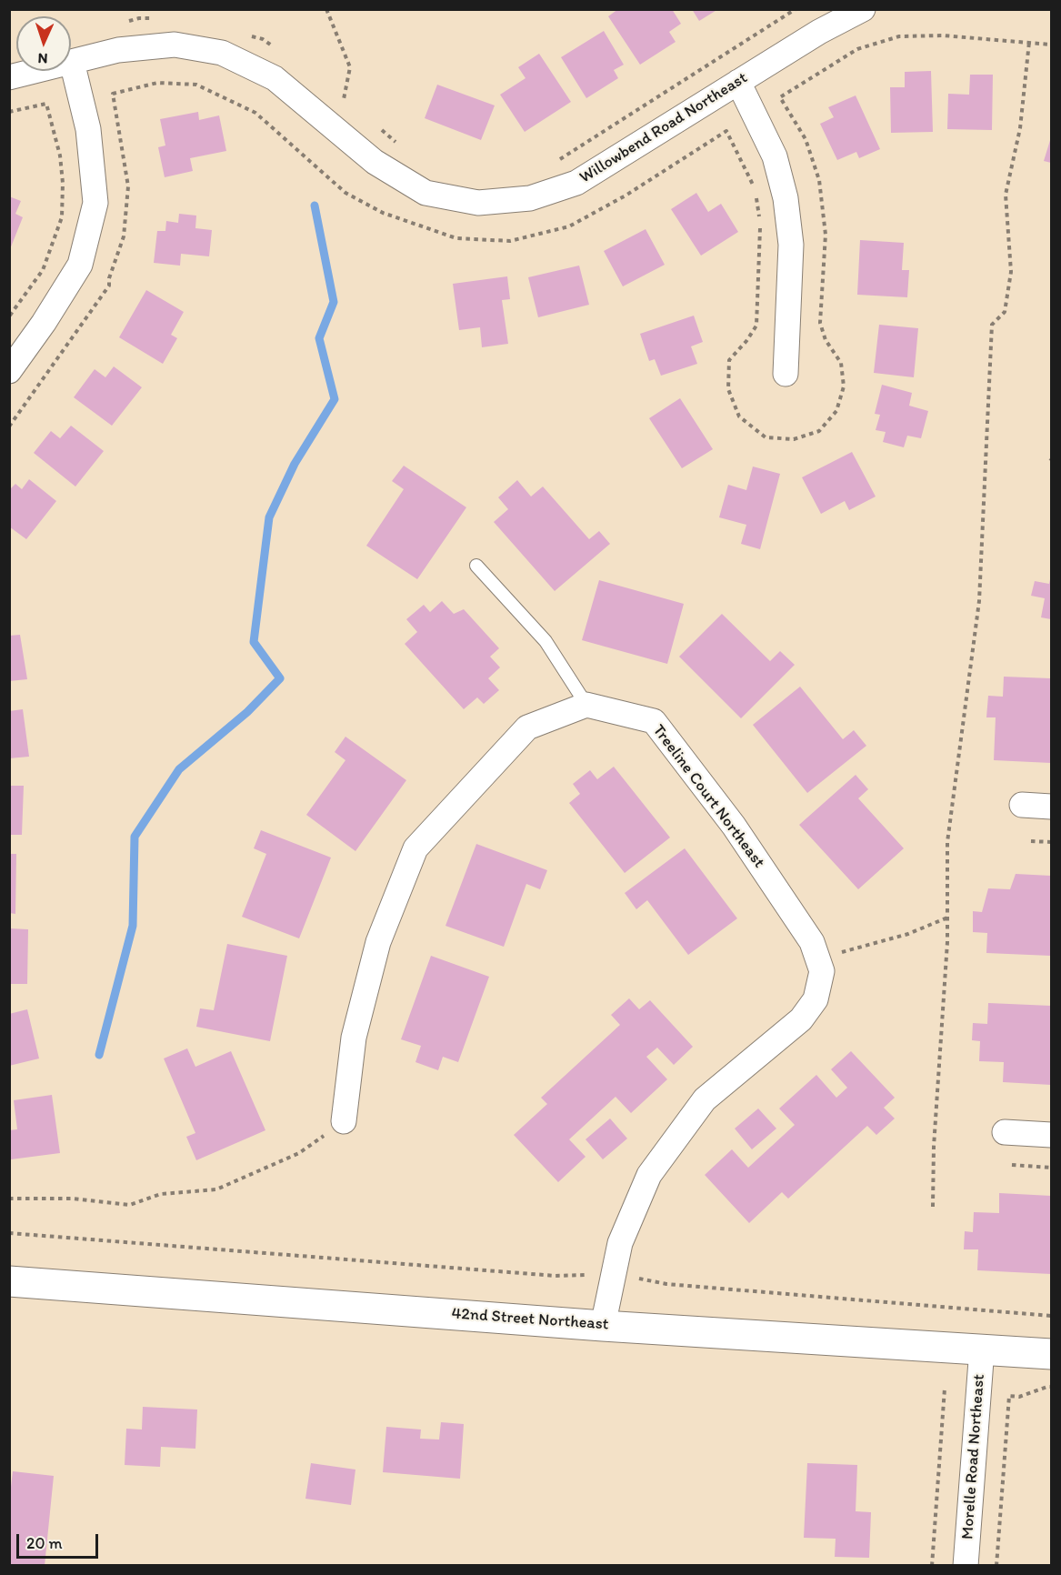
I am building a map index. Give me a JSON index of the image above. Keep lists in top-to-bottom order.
{
  "streets": {
    "street": [
      "Willowbend Road Northeast",
      "Treeline Court Northeast",
      "42nd Street Northeast",
      "Morelle Road Northeast"
    ]
  },
  "crossings": [
    ["Treeline Court Northeast", "42nd Street Northeast"],
    ["42nd Street Northeast", "Morelle Road Northeast"]
  ],
  "scale_bar": "20 m",
  "north": "bottom"
}
